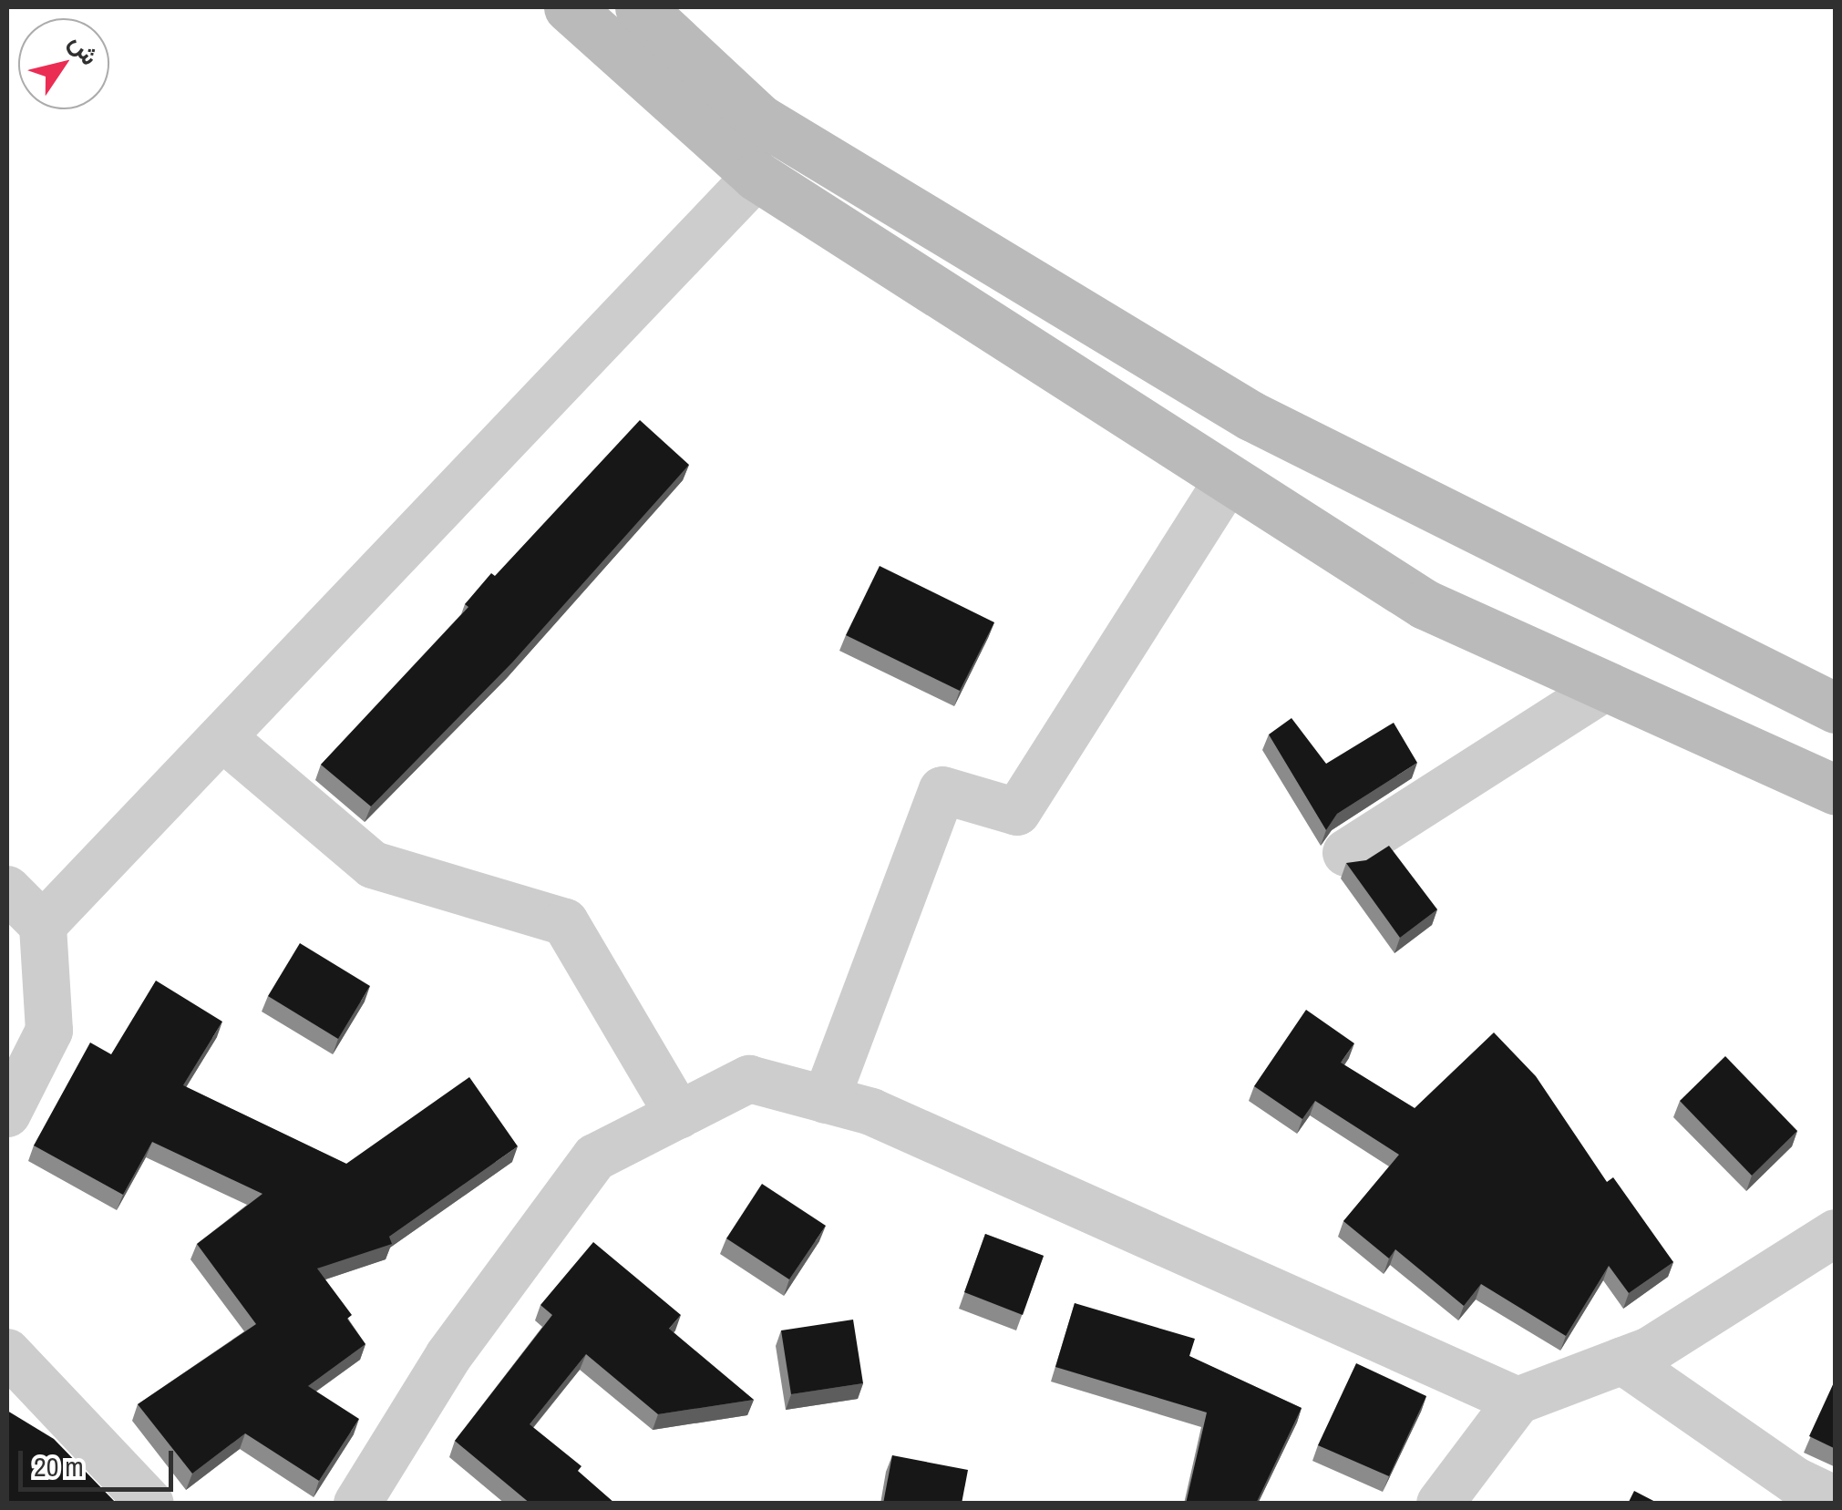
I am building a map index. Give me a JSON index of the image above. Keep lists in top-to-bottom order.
{
  "scale_bar": "20 m",
  "north": "top right"
}
